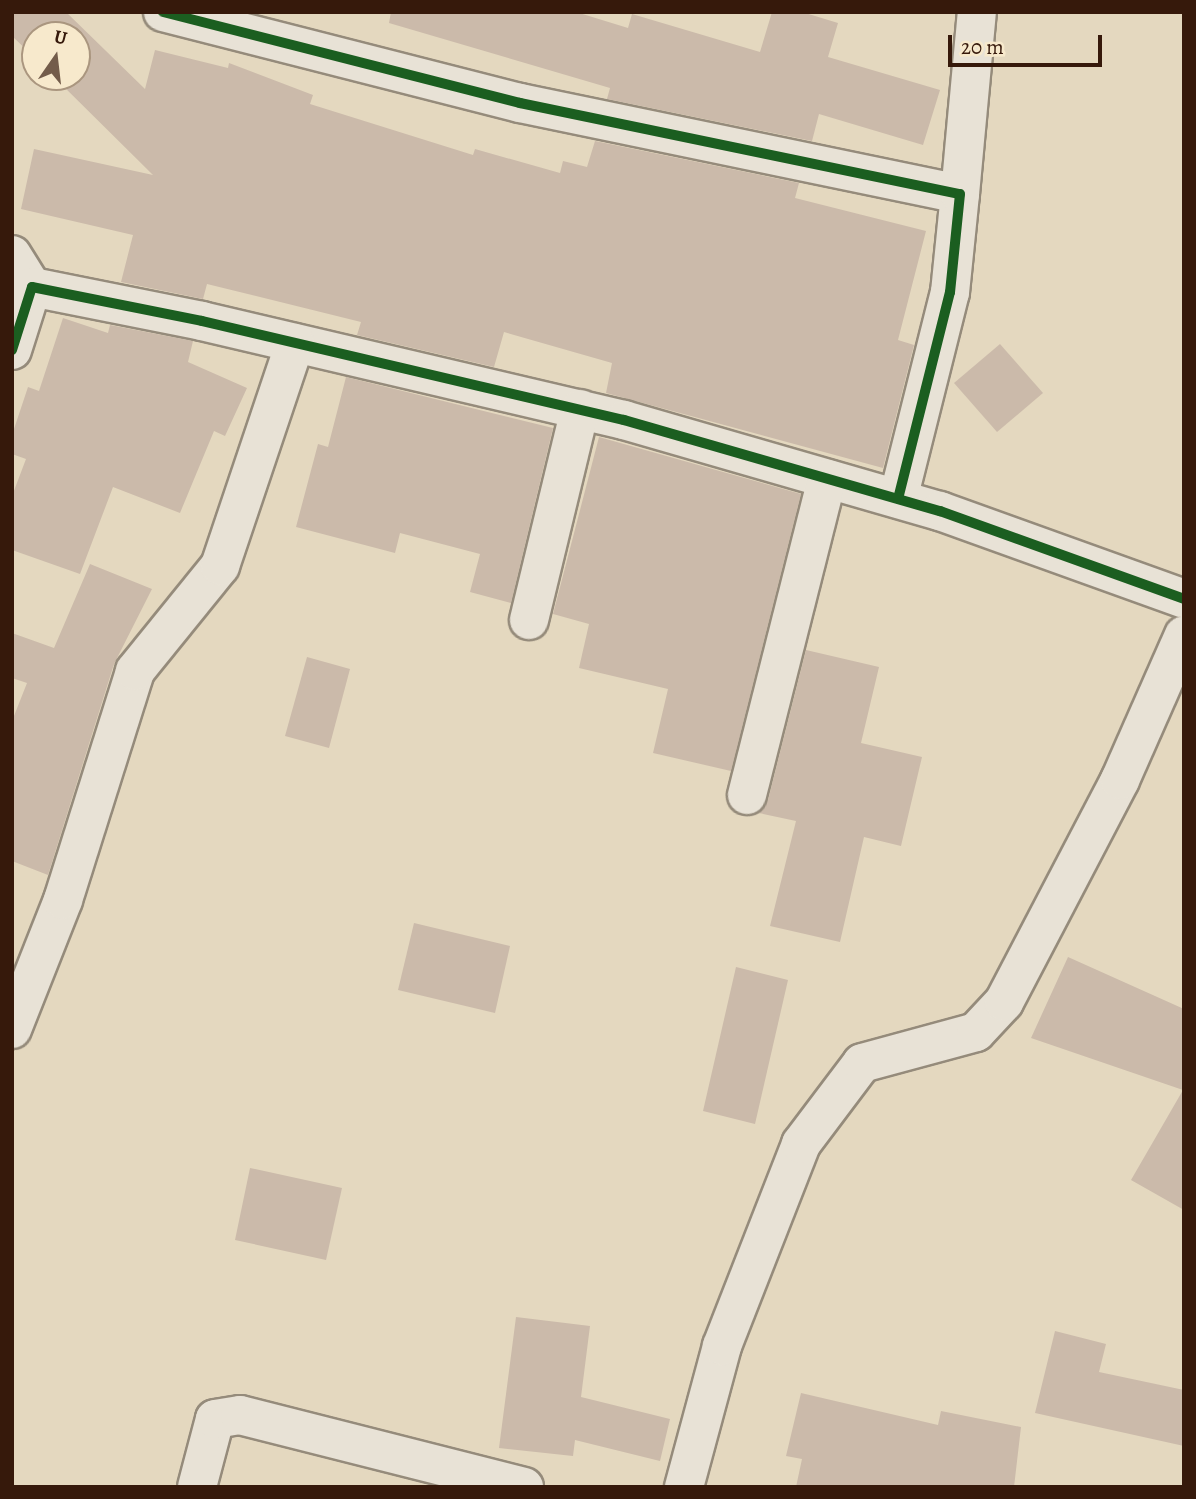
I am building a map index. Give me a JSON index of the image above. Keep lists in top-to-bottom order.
{
  "scale_bar": "20 m",
  "north": "top"
}
